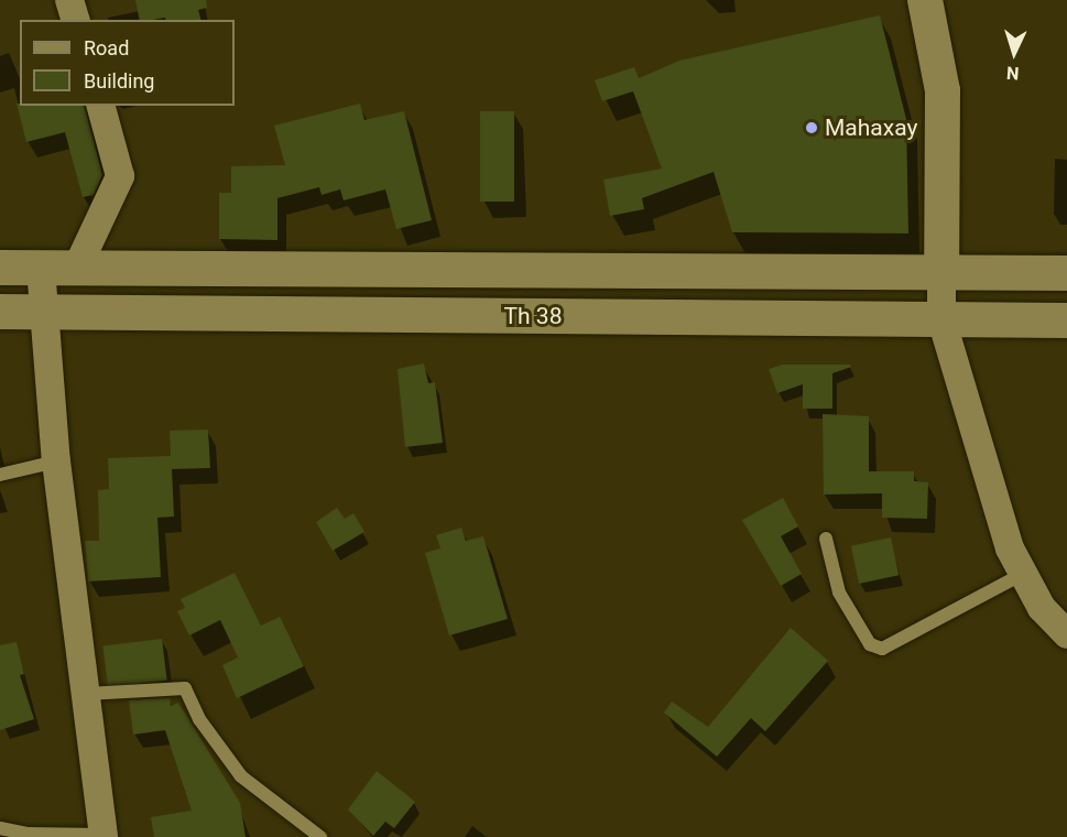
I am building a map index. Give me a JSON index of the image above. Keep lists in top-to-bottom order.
{
  "streets": {
    "street": ["Th 38"]
  },
  "places": ["Mahaxay"],
  "legend": ["Road", "Building"],
  "north": "bottom"
}
